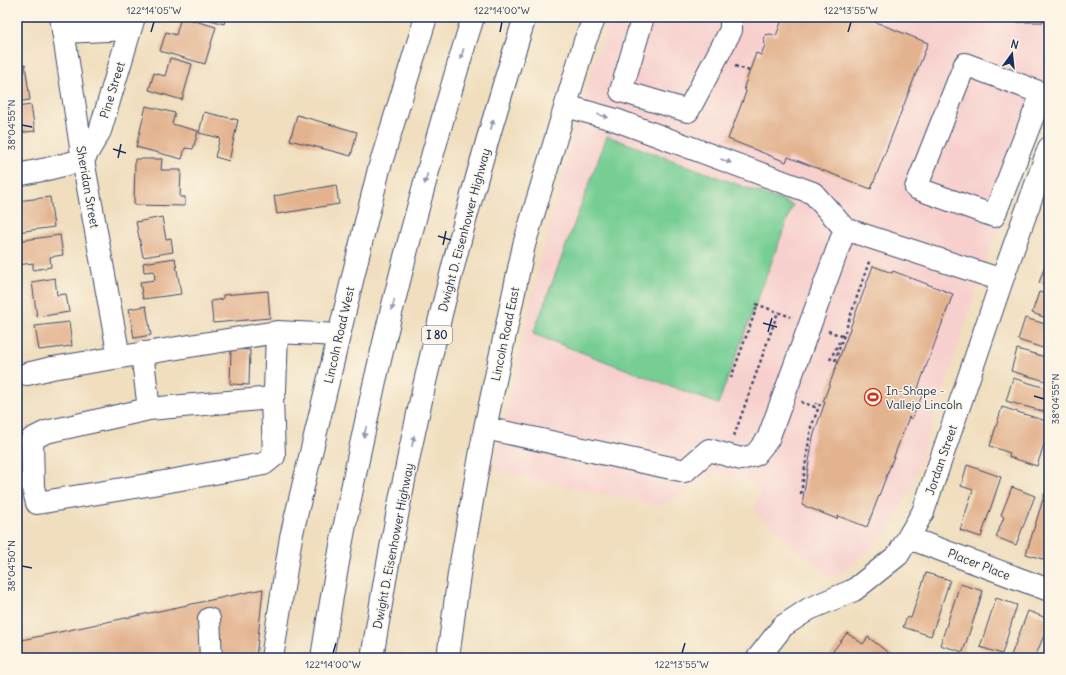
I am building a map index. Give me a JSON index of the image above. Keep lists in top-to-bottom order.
{
  "streets": {
    "main road": [
      "Pine Street",
      "Sheridan Street",
      "Dwight D. Eisenhower Highway",
      "Lincoln Road East",
      "Lincoln Road West",
      "I 80",
      "Jordan Street",
      "Placer Place"
    ]
  },
  "crossings": [
    ["Pine Street", "Sheridan Street"],
    ["Jordan Street", "Placer Place"]
  ],
  "places": {
    "sports": ["In-Shape - Vallejo Lincoln"]
  },
  "north": "top",
  "coordinates": [
    "122°14'05\"W",
    "122°14'00\"W",
    "122°13'55\"W",
    "38°04'55\"N",
    "38°04'50\"N"
  ]
}
